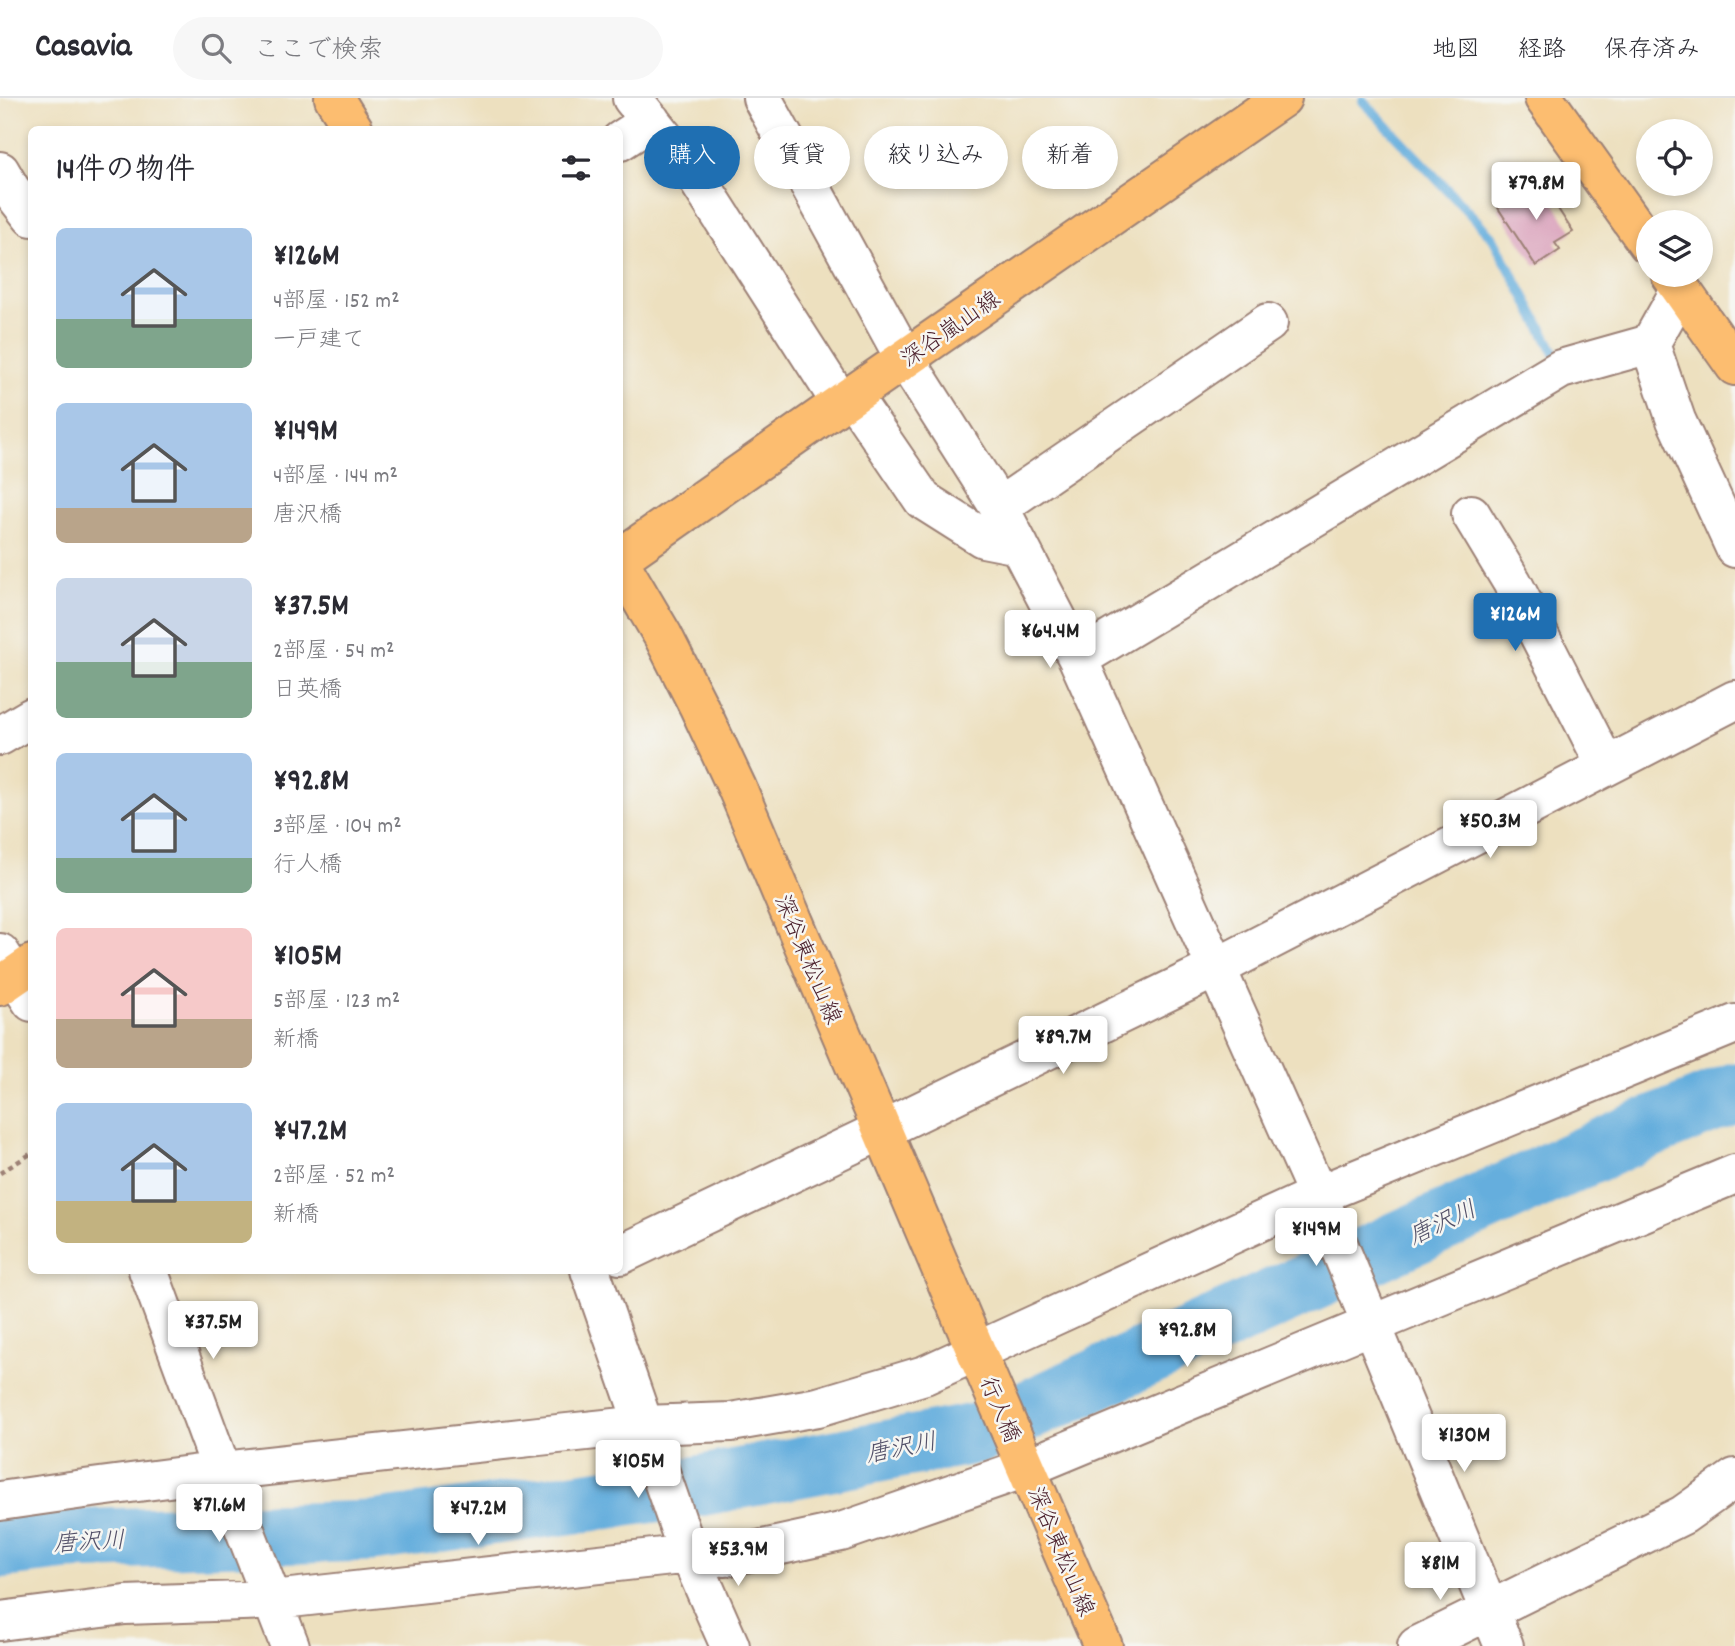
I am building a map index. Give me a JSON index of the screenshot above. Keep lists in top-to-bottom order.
{
  "streets": {
    "main road": ["深谷嵐山線", "深谷東松山線", "行人橋"]
  },
  "crossings": [
    ["深谷東松山線", "行人橋"]
  ],
  "water": ["唐沢川"],
  "page": {
    "header": "Casavia",
    "search": "ここで検索",
    "nav": ["地図", "経路", "保存済み"],
    "chip": [
      "購入",
      "賃貸",
      "絞り込み",
      "新着"
    ],
    "heading": "14件の物件",
    "price": [
      "¥79.8M",
      "¥126M",
      "¥64.4M",
      "¥50.3M",
      "¥89.7M",
      "¥149M",
      "¥37.5M",
      "¥92.8M",
      "¥130M",
      "¥105M",
      "¥71.6M",
      "¥47.2M",
      "¥53.9M",
      "¥81M"
    ],
    "list": [
      {
        "name": "¥126M",
        "note": "4部屋 · 152 m² · 一戸建て"
      },
      {
        "name": "¥149M",
        "note": "4部屋 · 144 m² · 唐沢橋"
      },
      {
        "name": "¥37.5M",
        "note": "2部屋 · 54 m² · 日英橋"
      },
      {
        "name": "¥92.8M",
        "note": "3部屋 · 104 m² · 行人橋"
      },
      {
        "name": "¥105M",
        "note": "5部屋 · 123 m² · 新橋"
      },
      {
        "name": "¥47.2M",
        "note": "2部屋 · 52 m² · 新橋"
      }
    ]
  }
}
